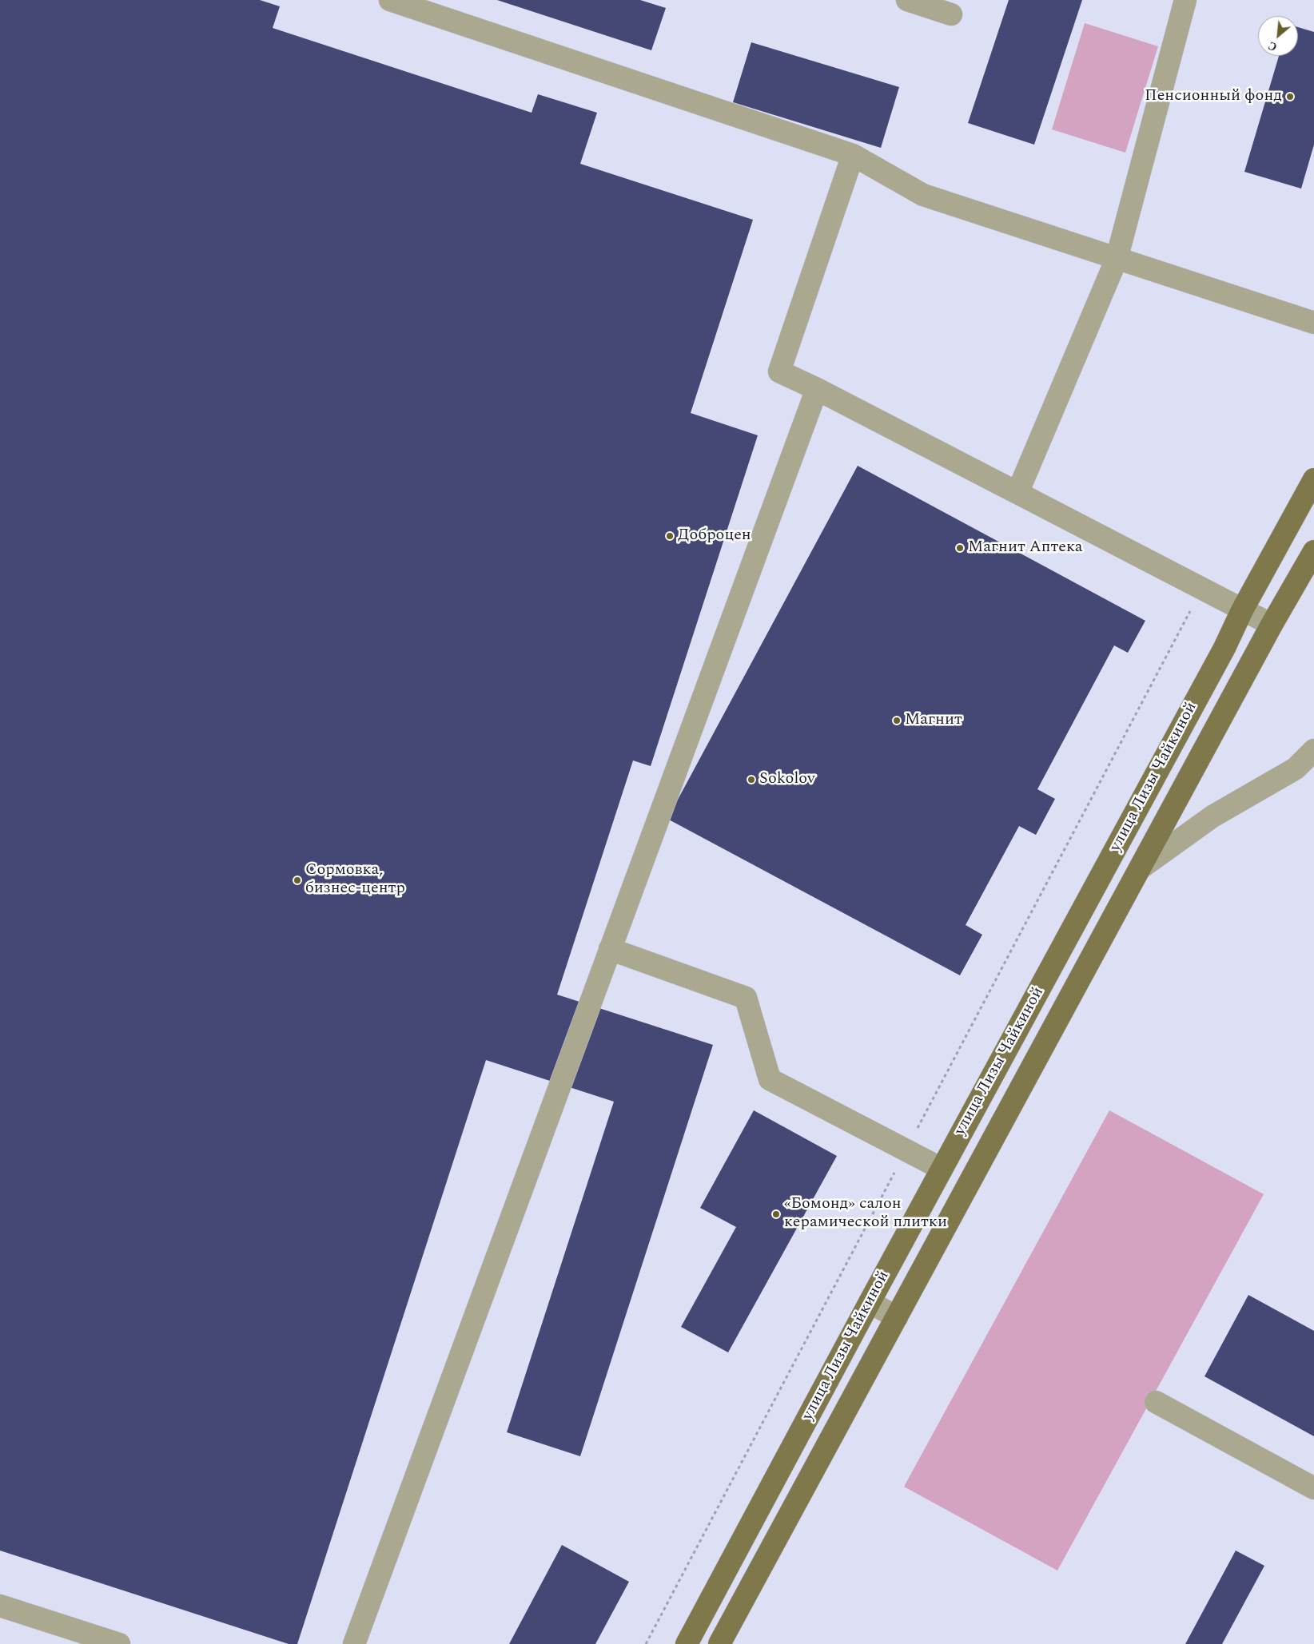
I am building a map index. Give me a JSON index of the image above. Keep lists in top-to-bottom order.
{
  "streets": {
    "main road": ["улица Лизы Чайкиной"]
  },
  "places": [
    "Пенсионный фонд",
    "Доброцен",
    "Магнит Аптека",
    "Магнит",
    "Sokolov",
    "Сормовка, бизнес-центр",
    "«Бомонд» салон керамической плитки"
  ],
  "north": "bottom left"
}
